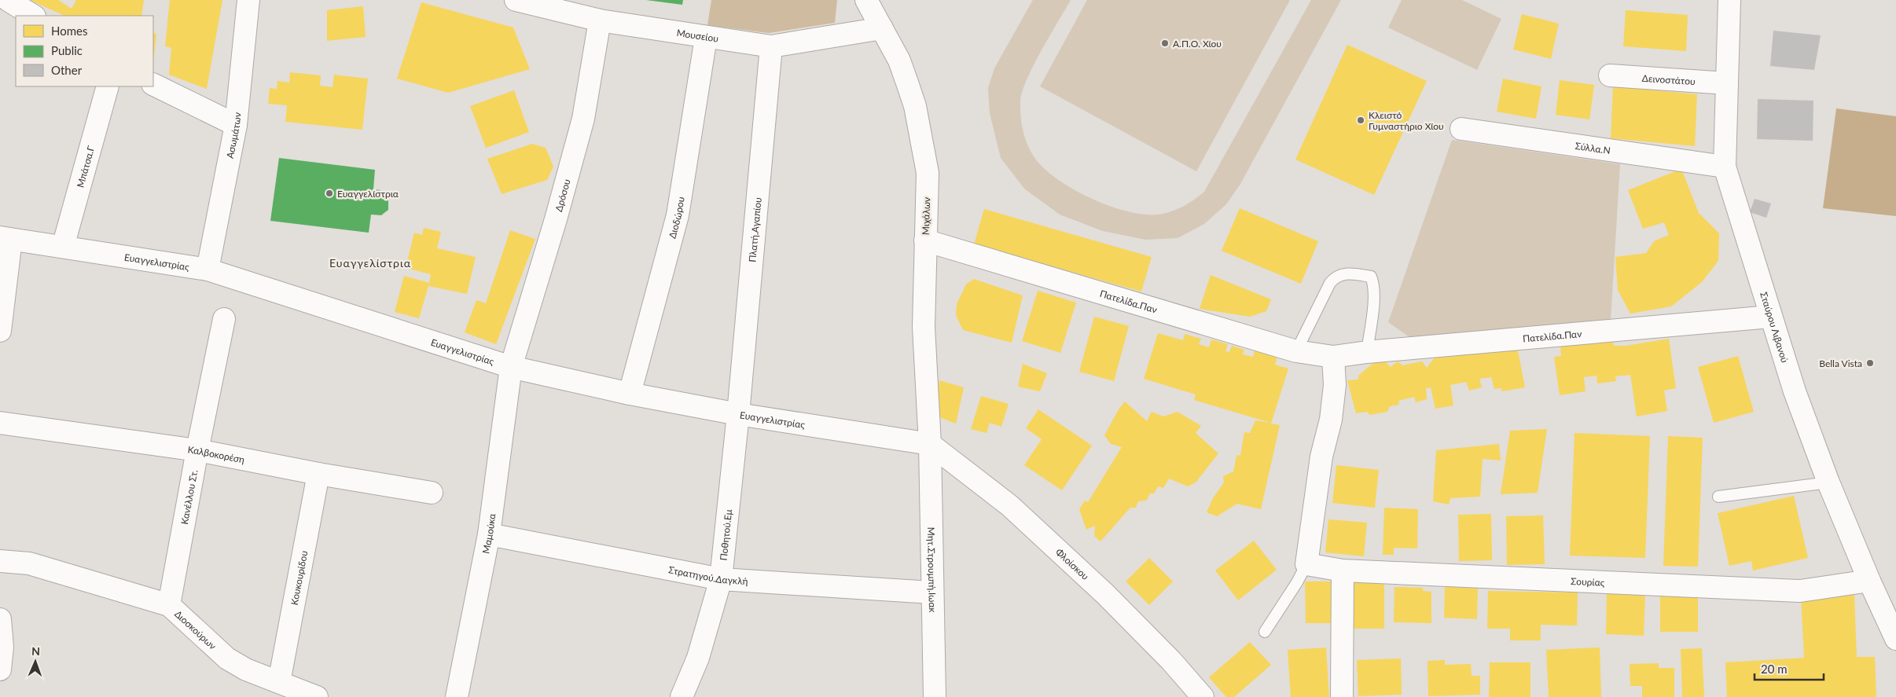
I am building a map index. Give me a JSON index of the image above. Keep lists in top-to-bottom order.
{
  "streets": {
    "street": [
      "Μουσείου",
      "Δεινοστάτου",
      "Ασωμάτων",
      "Σύλλα.Ν",
      "Μπάτσα.Γ",
      "Δρόσου",
      "Μιχάλων",
      "Διοδώρου",
      "Πλατή.Αγαπίου",
      "Ευαγγελιστρίας",
      "Πατελίδα.Παν",
      "Σταύρου Λιβανού",
      "Καλβοκορέση",
      "Κανέλλου Στ.",
      "Μαμούκα",
      "Ποθητού.Εμ",
      "Φλοίσκου",
      "Μητ.Στρουμπή.Ιωακ",
      "Στρατηγού.Δαγκλή",
      "Κουκουρίδου",
      "Σουρίας",
      "Διοσκούρων"
    ]
  },
  "crossings": [
    ["Μουσείου", "Δρόσου"],
    ["Μουσείου", "Μιχάλων"],
    ["Μουσείου", "Διοδώρου"],
    ["Μουσείου", "Πλατή.Αγαπίου"],
    ["Δεινοστάτου", "Σταύρου Λιβανού"],
    ["Ασωμάτων", "Ευαγγελιστρίας"],
    ["Σύλλα.Ν", "Σταύρου Λιβανού"],
    ["Μπάτσα.Γ", "Ευαγγελιστρίας"],
    ["Δρόσου", "Ευαγγελιστρίας"],
    ["Δρόσου", "Μαμούκα"],
    ["Μιχάλων", "Ευαγγελιστρίας"],
    ["Μιχάλων", "Πατελίδα.Παν"],
    ["Μιχάλων", "Φλοίσκου"],
    ["Μιχάλων", "Μητ.Στρουμπή.Ιωακ"],
    ["Διοδώρου", "Ευαγγελιστρίας"],
    ["Πλατή.Αγαπίου", "Ευαγγελιστρίας"],
    ["Πλατή.Αγαπίου", "Ποθητού.Εμ"],
    ["Ευαγγελιστρίας", "Μαμούκα"],
    ["Ευαγγελιστρίας", "Ποθητού.Εμ"],
    ["Ευαγγελιστρίας", "Φλοίσκου"],
    ["Ευαγγελιστρίας", "Μητ.Στρουμπή.Ιωακ"],
    ["Πατελίδα.Παν", "Σταύρου Λιβανού"],
    ["Σταύρου Λιβανού", "Σουρίας"],
    ["Καλβοκορέση", "Κανέλλου Στ."],
    ["Καλβοκορέση", "Κουκουρίδου"],
    ["Κανέλλου Στ.", "Διοσκούρων"],
    ["Μαμούκα", "Στρατηγού.Δαγκλή"],
    ["Ποθητού.Εμ", "Στρατηγού.Δαγκλή"],
    ["Φλοίσκου", "Μητ.Στρουμπή.Ιωακ"],
    ["Μητ.Στρουμπή.Ιωακ", "Στρατηγού.Δαγκλή"],
    ["Κουκουρίδου", "Διοσκούρων"]
  ],
  "districts": ["Ευαγγελίστρια"],
  "places": [
    "Α.Π.Ο. Χίου",
    "Κλειστό Γυμναστήριο Χίου",
    "Ευαγγελίστρια",
    "Bella Vista"
  ],
  "legend": ["Homes", "Public", "Other"],
  "scale_bar": "20 m",
  "north": "top"
}
